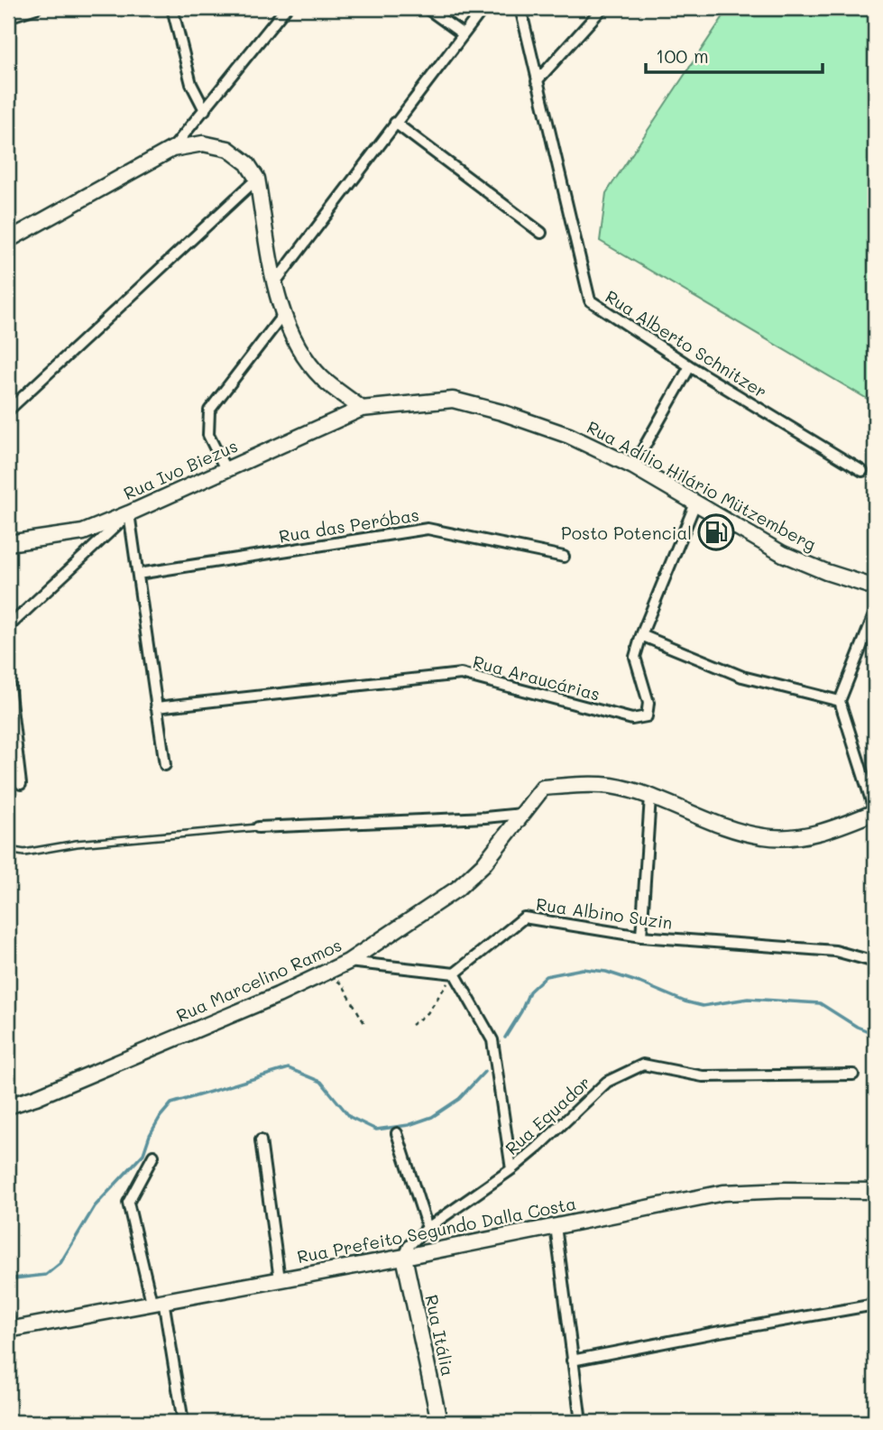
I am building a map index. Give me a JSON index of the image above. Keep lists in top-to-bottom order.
{
  "streets": {
    "main road": [
      "Rua Ivo Biezus",
      "Rua Adílio Hilário Mützemberg",
      "Rua Marcelino Ramos",
      "Rua Prefeito Segundo Dalla Costa",
      "Rua Itália"
    ],
    "street": [
      "Rua Alberto Schnitzer",
      "Rua das Peróbas",
      "Rua Araucárias",
      "Rua Albino Suzin",
      "Rua Equador"
    ]
  },
  "crossings": [
    ["Rua Ivo Biezus", "Rua Adílio Hilário Mützemberg"],
    ["Rua Adílio Hilário Mützemberg", "Rua Araucárias"],
    ["Rua Equador", "Rua Prefeito Segundo Dalla Costa"],
    ["Rua Equador", "Rua Itália"],
    ["Rua Prefeito Segundo Dalla Costa", "Rua Itália"]
  ],
  "places": {
    "fuel station": ["Posto Potencial"]
  },
  "scale_bar": "100 m"
}
